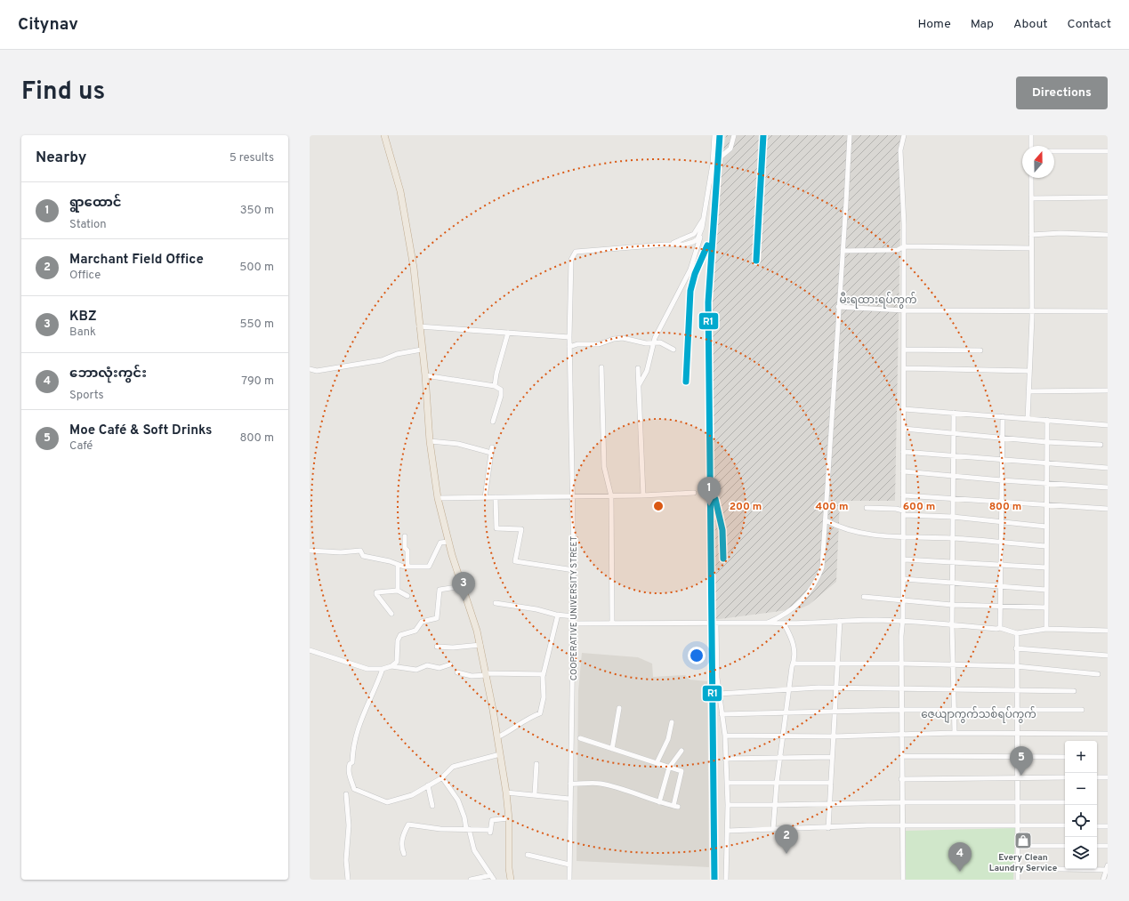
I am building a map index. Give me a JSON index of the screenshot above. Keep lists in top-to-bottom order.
{
  "streets": {
    "street": ["COOPERATIVE UNIVERSITY STREET"]
  },
  "districts": ["မီးရထားရပ်ကွက်", "ဇေယျာကွက်သစ်ရပ်ကွက်"],
  "places": {
    "shop": ["Every Clean Laundry Service"]
  },
  "lines": ["transit line R1"],
  "north": "top",
  "page": {
    "header": "Citynav",
    "nav": [
      "Home",
      "Map",
      "About",
      "Contact"
    ],
    "title": "Find us",
    "buttons": "Directions",
    "heading": ["Nearby", "5 results"],
    "list": [
      {
        "mark": "1",
        "name": "ရွာထောင်",
        "note": "Station",
        "value": "350 m"
      },
      {
        "mark": "2",
        "name": "Marchant Field Office",
        "note": "Office",
        "value": "500 m"
      },
      {
        "mark": "3",
        "name": "KBZ",
        "note": "Bank",
        "value": "550 m"
      },
      {
        "mark": "4",
        "name": "ဘောလုံးကွင်း",
        "note": "Sports",
        "value": "790 m"
      },
      {
        "mark": "5",
        "name": "Moe Café & Soft Drinks",
        "note": "Café",
        "value": "800 m"
      }
    ],
    "pins": [
      "1",
      "3",
      "5",
      "2",
      "4"
    ],
    "map_buttons": ["+", "−"]
  },
  "rings": [
    "200 m",
    "400 m",
    "600 m",
    "800 m"
  ]
}
